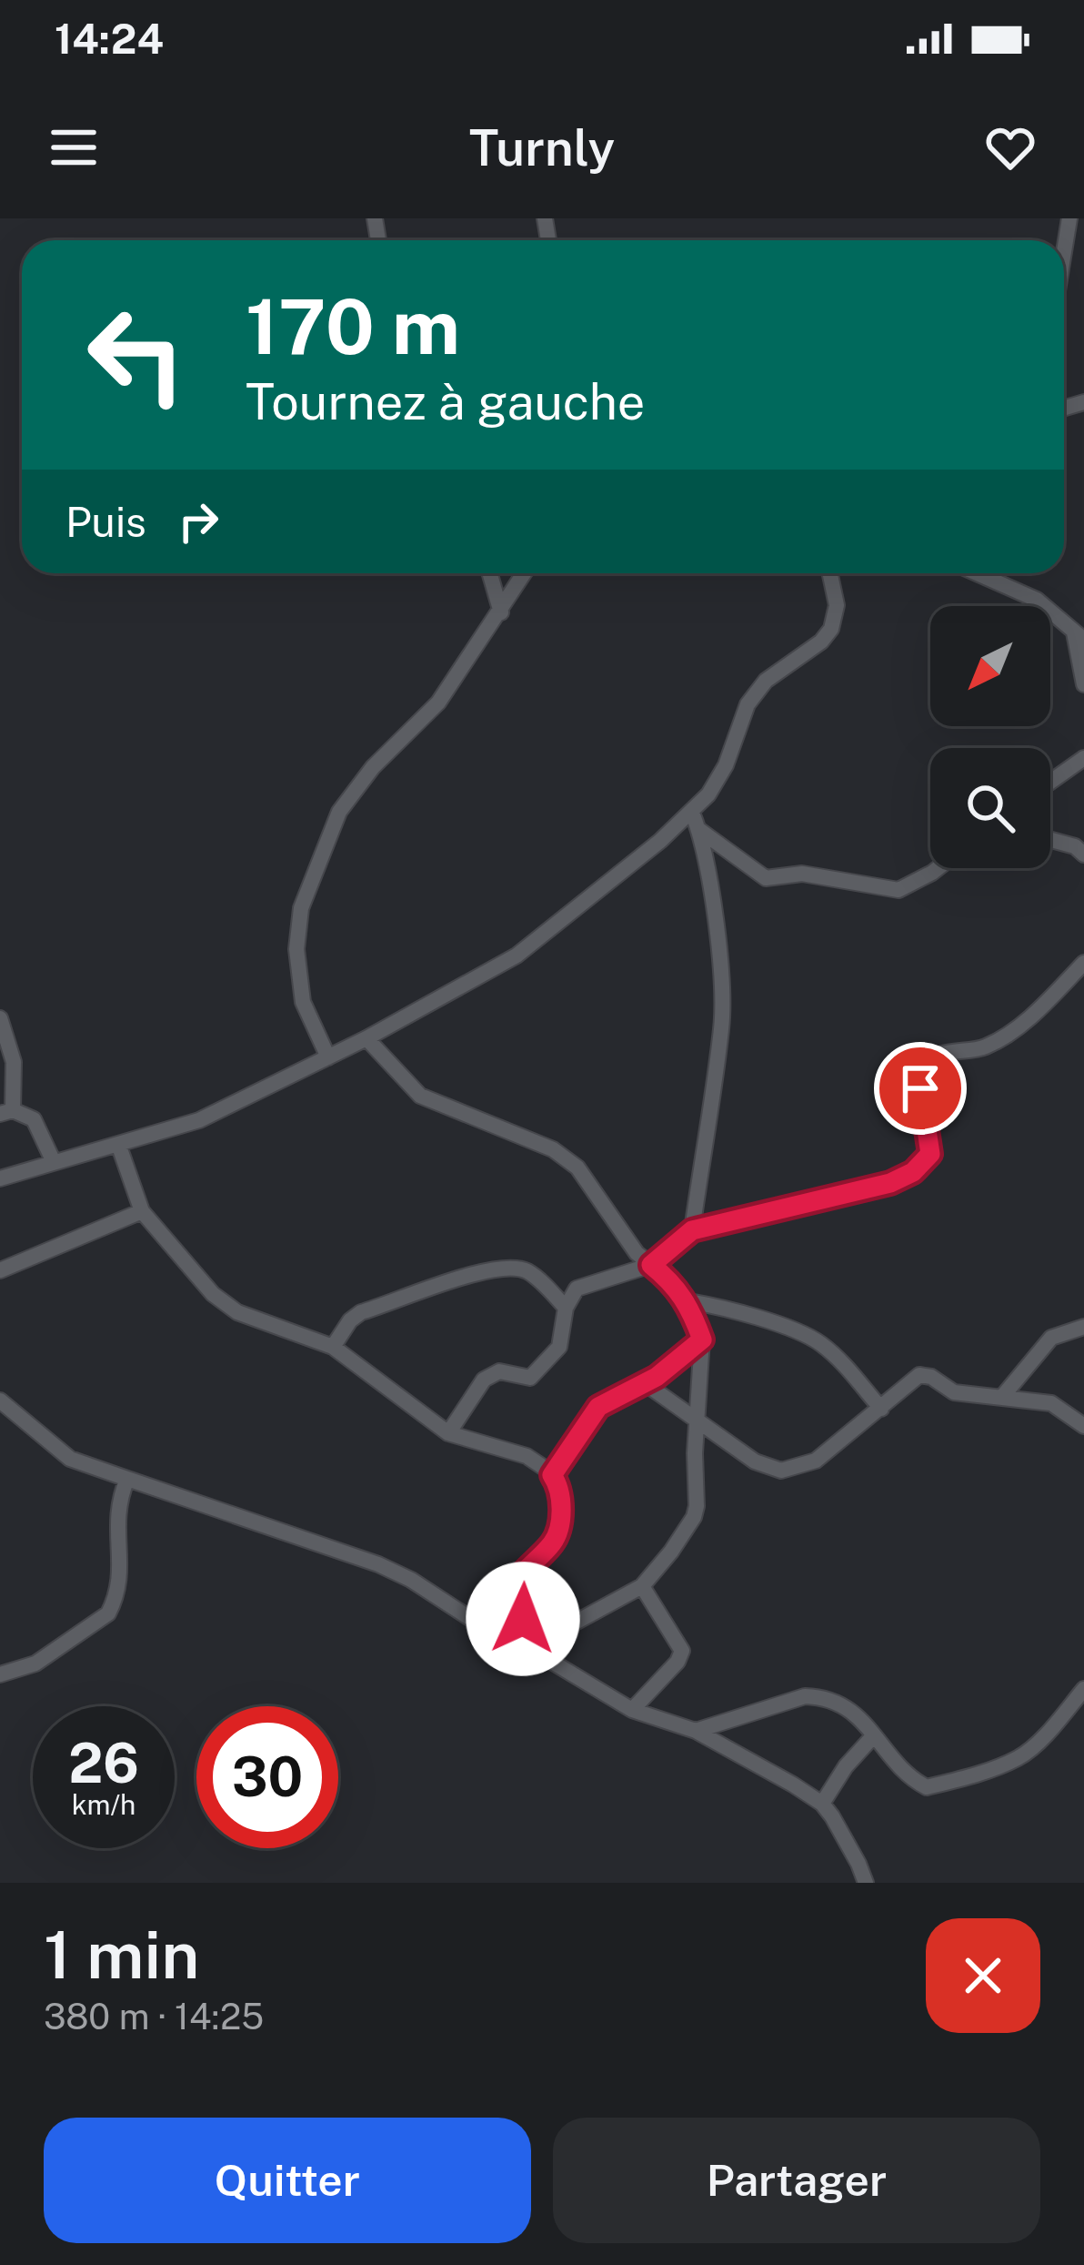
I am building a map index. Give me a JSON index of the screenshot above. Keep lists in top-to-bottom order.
{
  "north": "bottom left",
  "page": {
    "status": "14:24",
    "header": "Turnly",
    "turn": ["170 m", "Tournez à gauche"],
    "then": "Puis",
    "speed": "26 km/h",
    "limit": "30",
    "heading": ["1 min", "380 m · 14:25"],
    "buttons": ["Quitter", "Partager"]
  }
}
